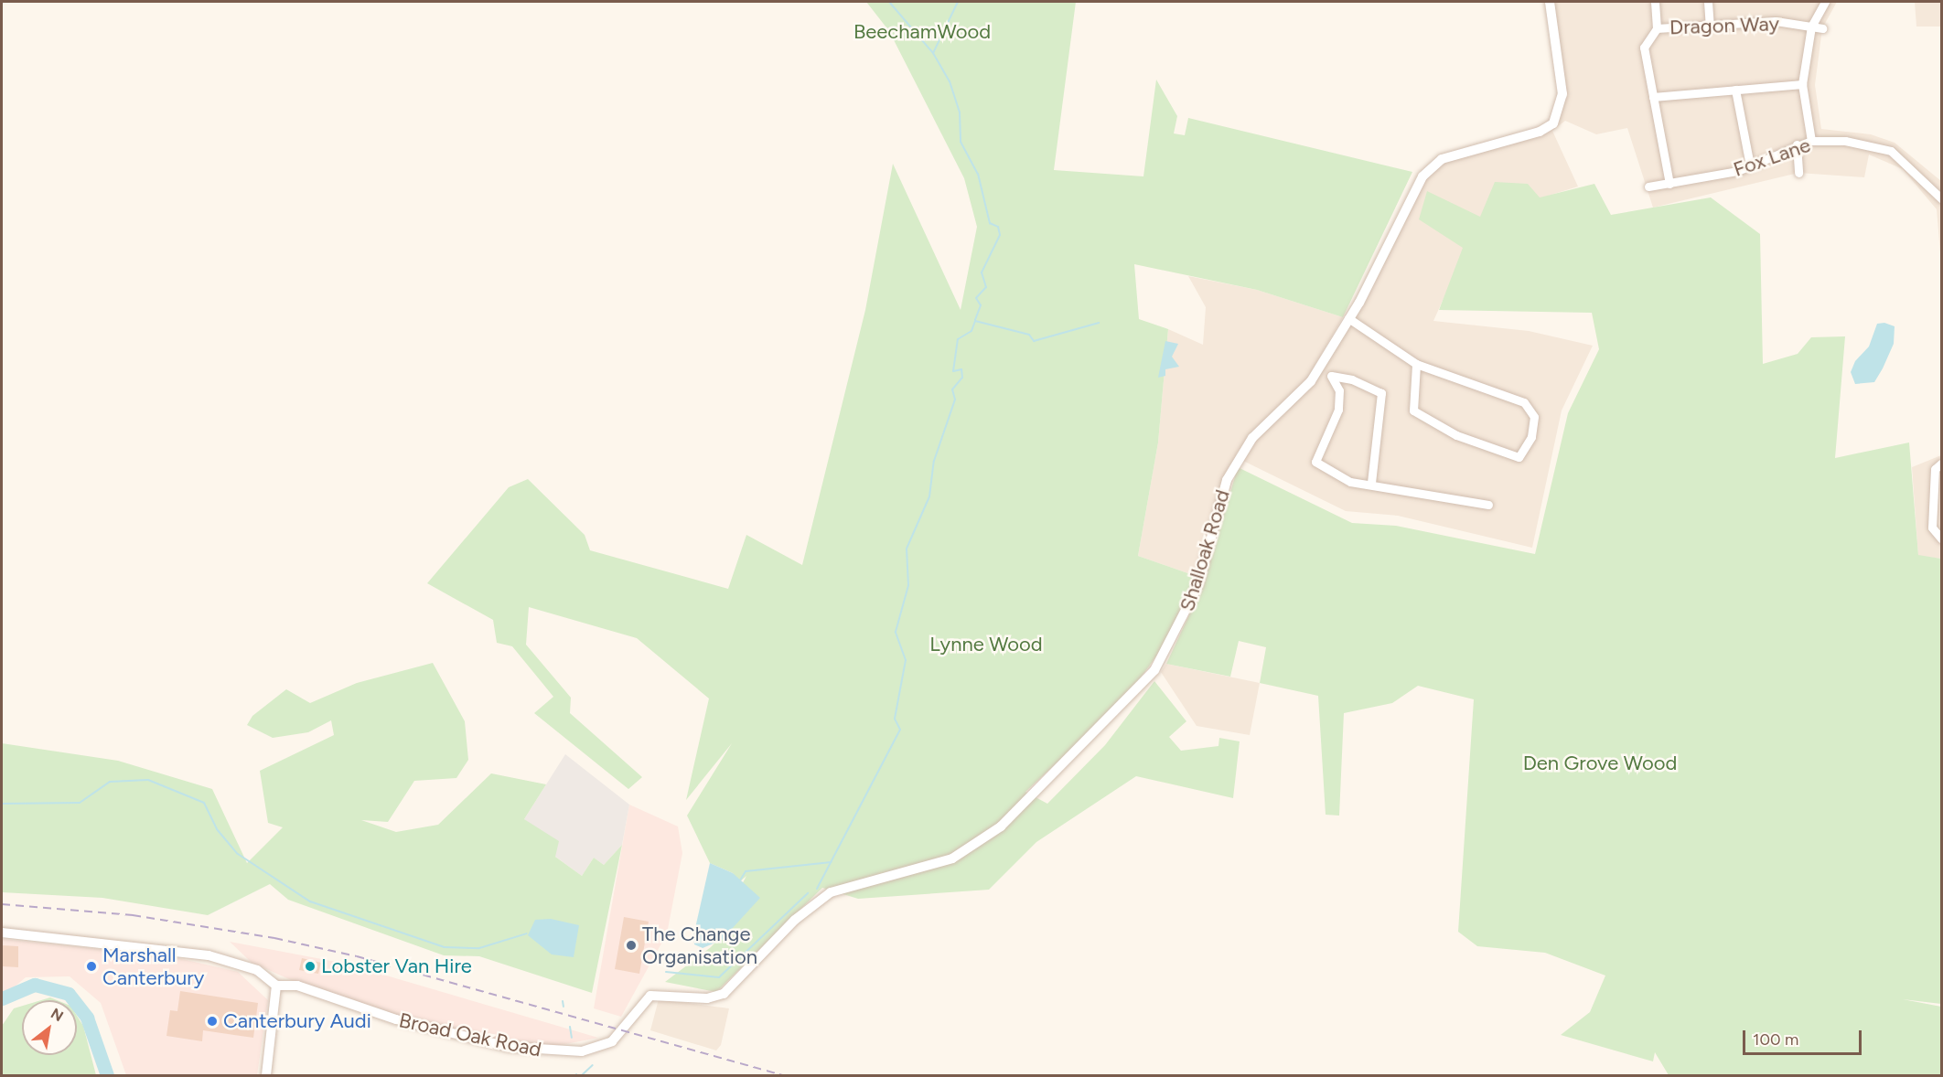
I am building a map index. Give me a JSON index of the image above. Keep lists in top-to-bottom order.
{
  "streets": {
    "street": [
      "Dragon Way",
      "Fox Lane",
      "Shalloak Road",
      "Broad Oak Road"
    ]
  },
  "crossings": [
    ["Dragon Way", "Fox Lane"],
    ["Shalloak Road", "Broad Oak Road"]
  ],
  "parks": ["BeechamWood", "Lynne Wood", "Den Grove Wood"],
  "places": [
    "The Change Organisation",
    "Marshall Canterbury",
    "Lobster Van Hire",
    "Canterbury Audi"
  ],
  "scale_bar": "100 m",
  "north": "top right"
}
